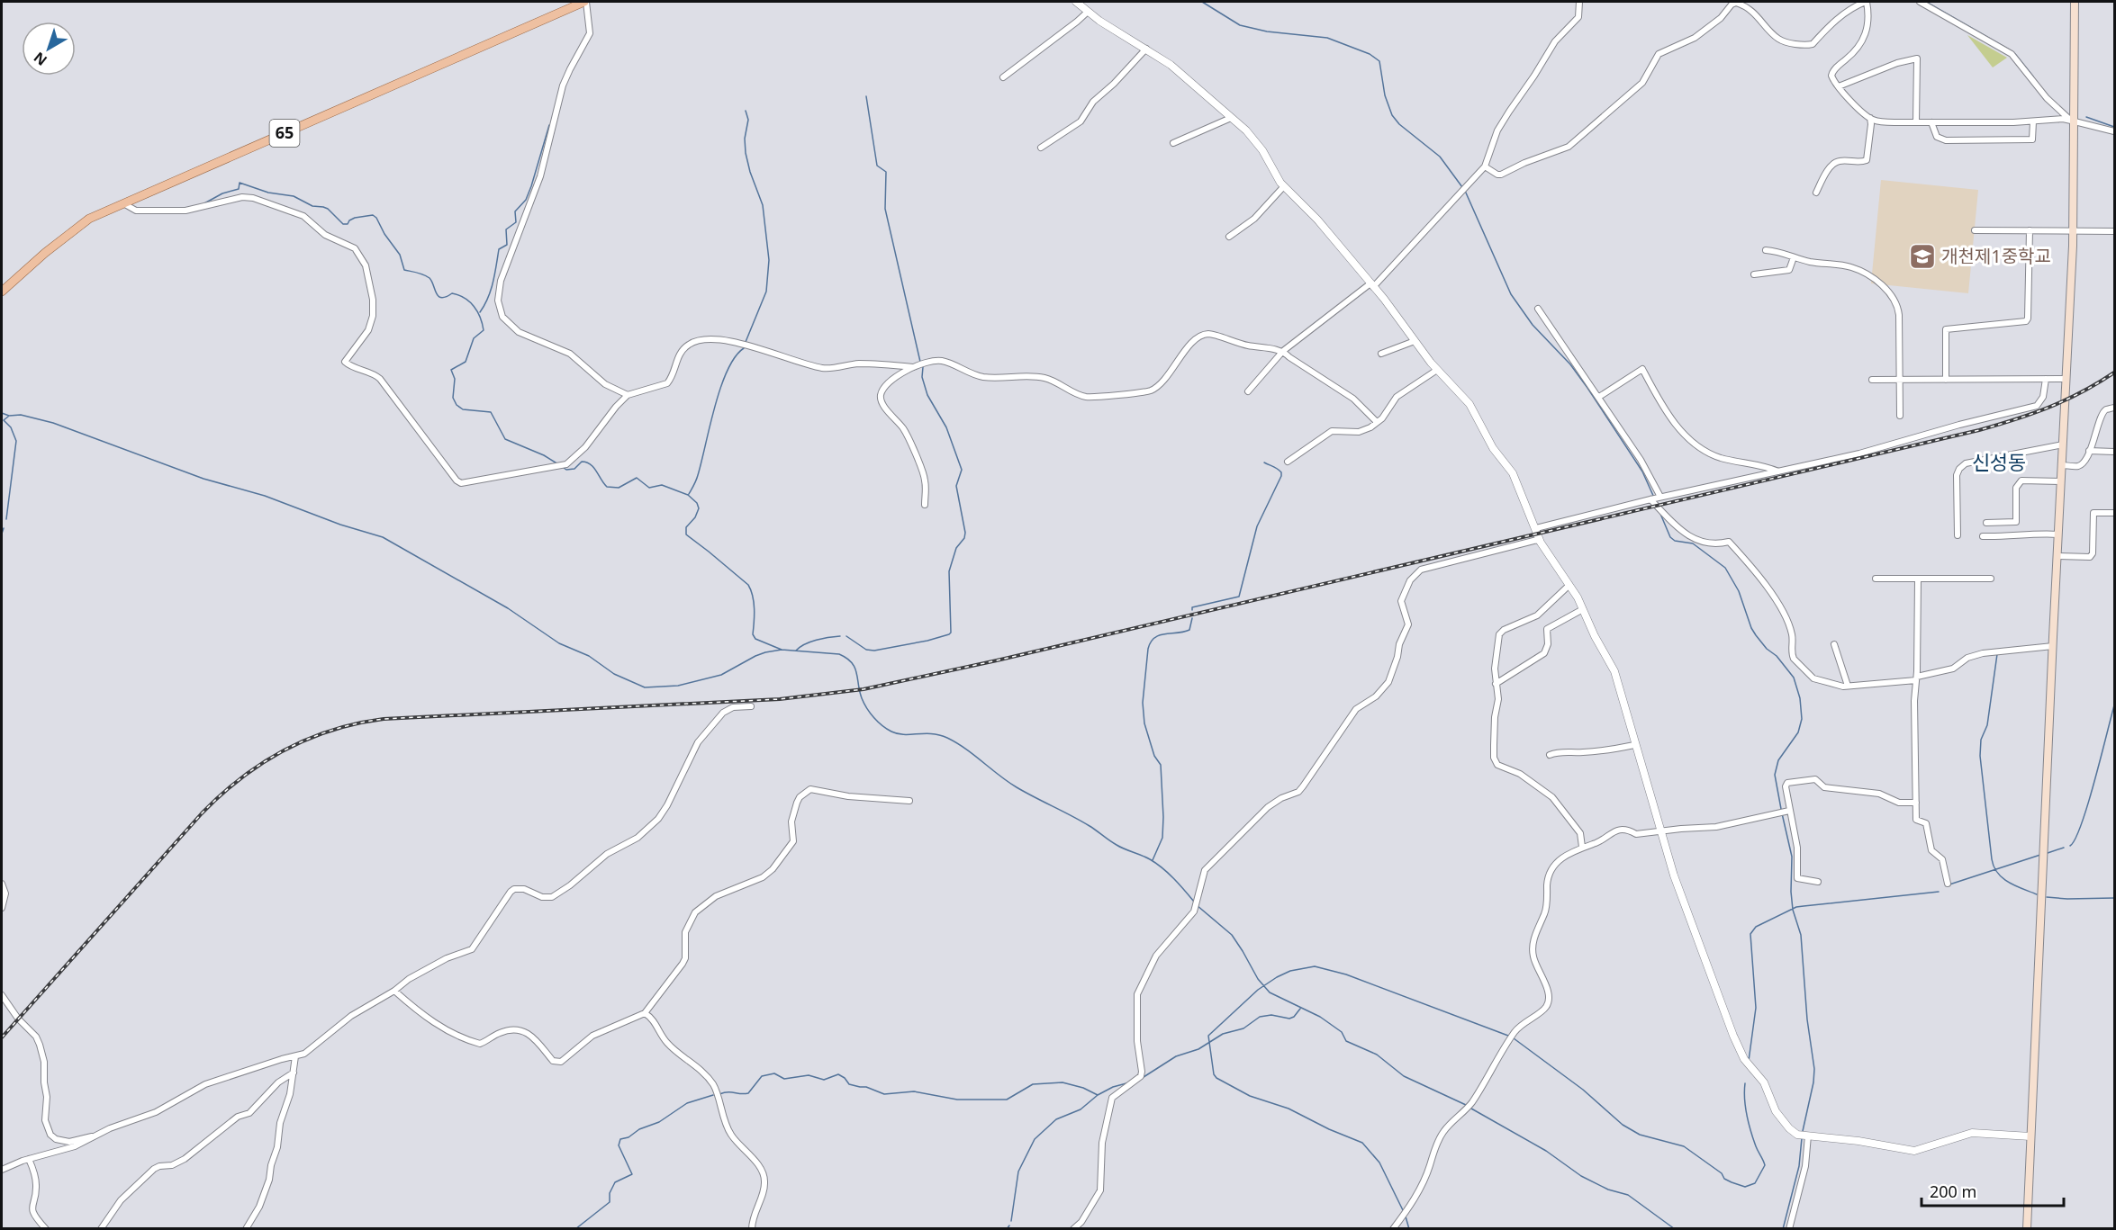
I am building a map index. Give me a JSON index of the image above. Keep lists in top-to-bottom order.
{
  "streets": {
    "main road": ["65"]
  },
  "districts": ["신성동"],
  "places": {
    "school or university": ["개천제1중학교"]
  },
  "scale_bar": "200 m",
  "north": "bottom left"
}
